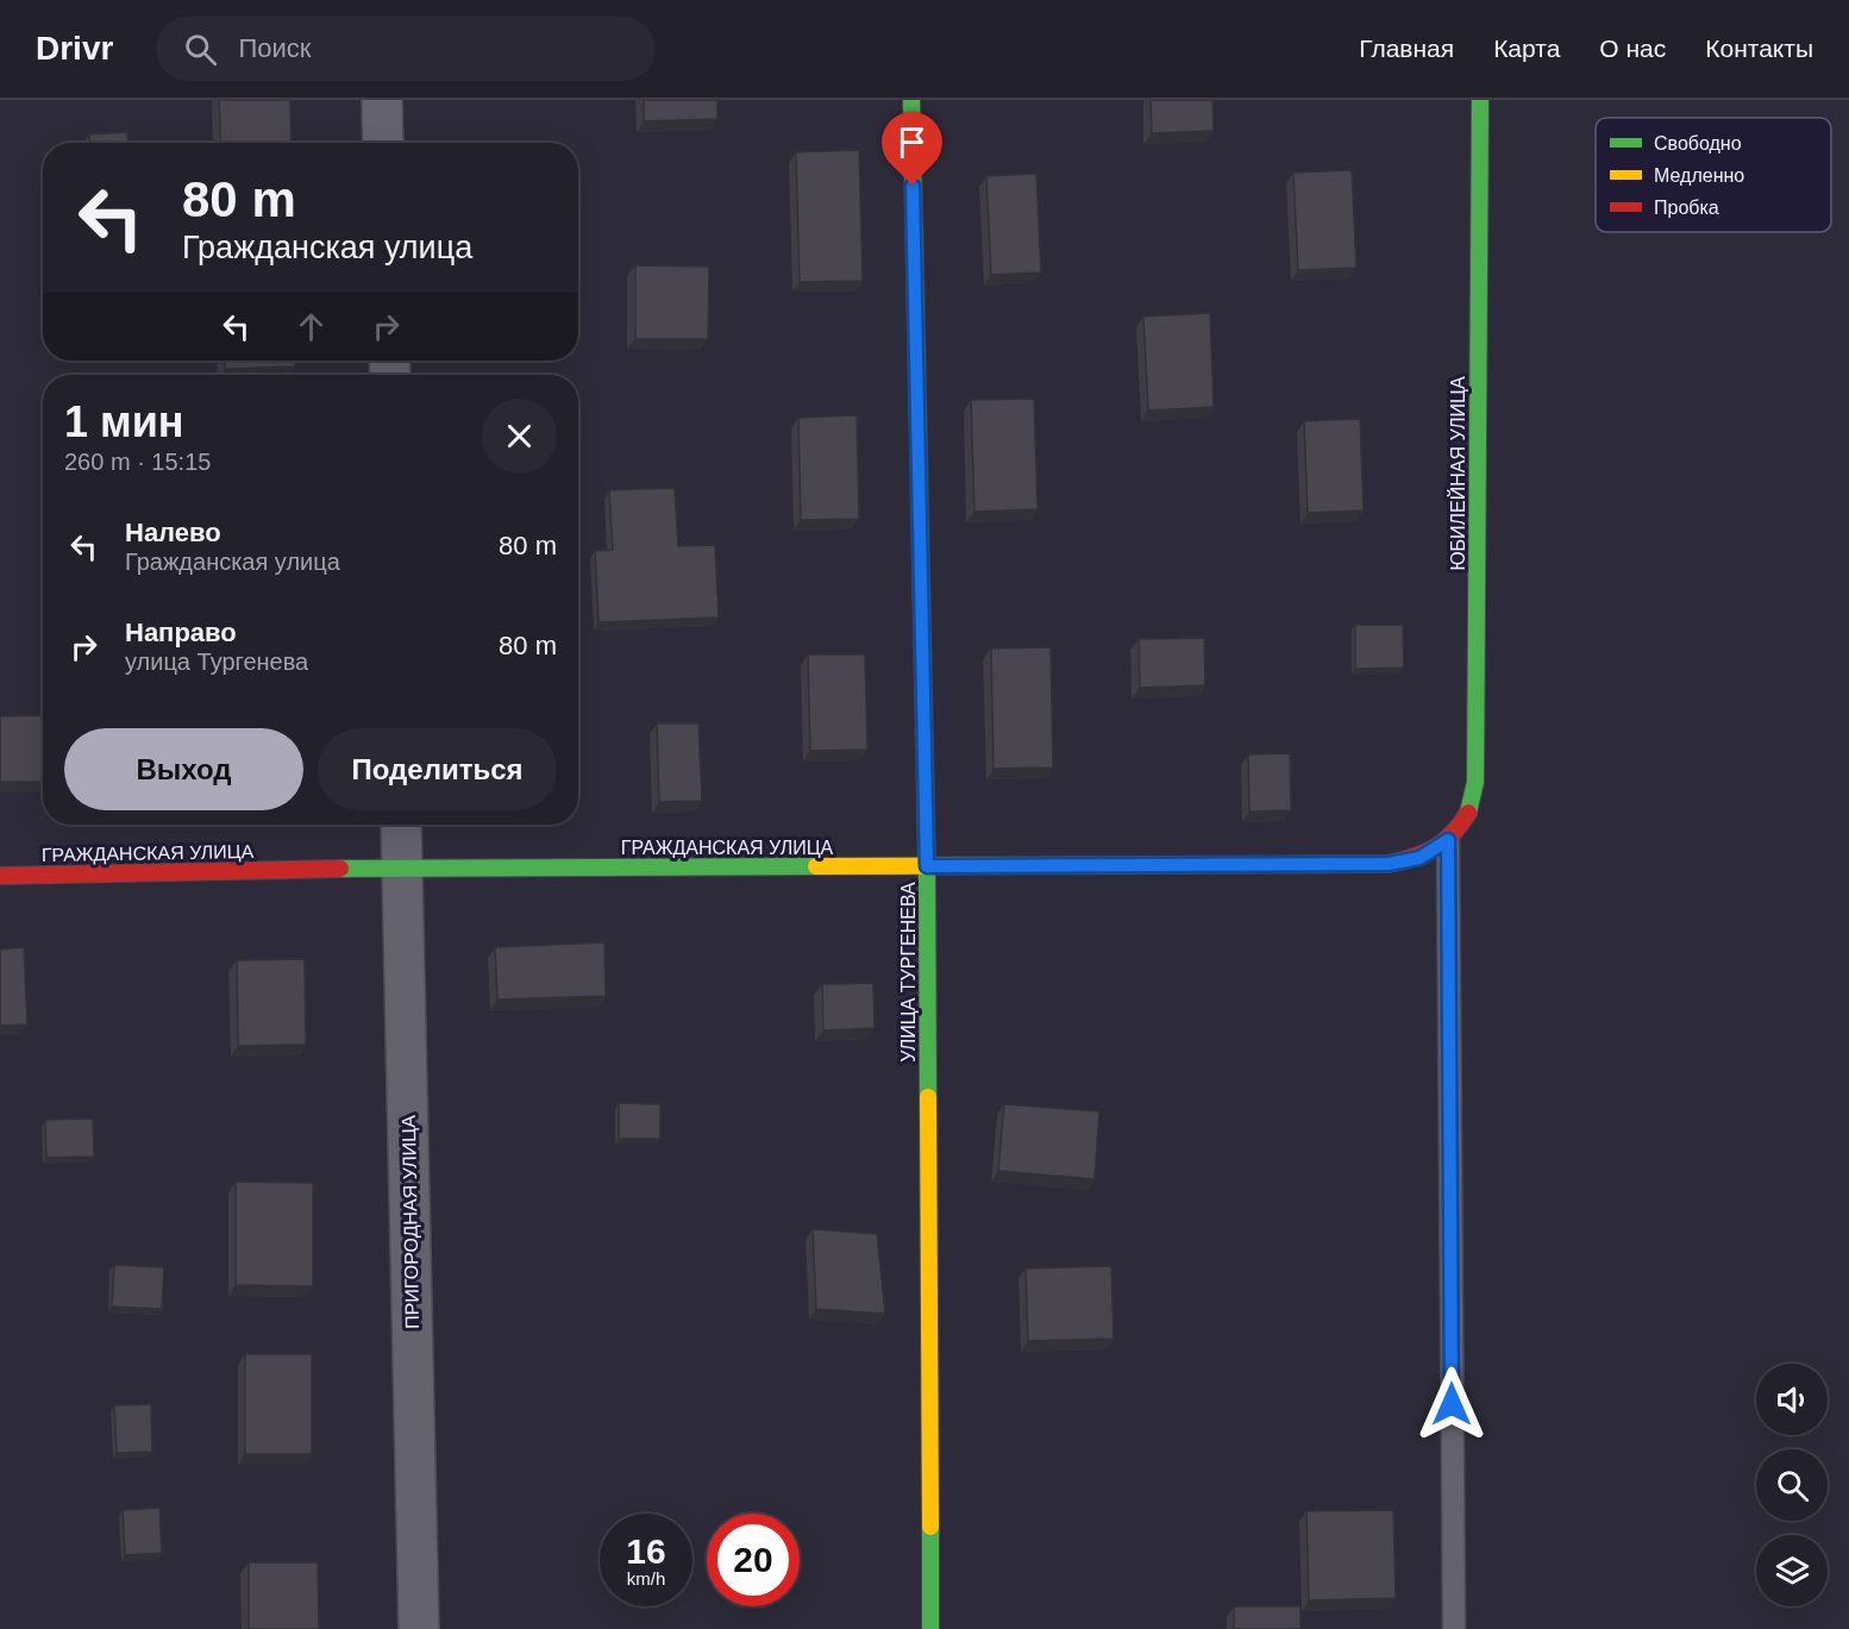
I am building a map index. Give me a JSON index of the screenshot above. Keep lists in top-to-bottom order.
{
  "streets": {
    "street": [
      "ЮБИЛЕЙНАЯ УЛИЦА",
      "ГРАЖДАНСКАЯ УЛИЦА",
      "УЛИЦА ТУРГЕНЕВА",
      "ПРИГОРОДНАЯ УЛИЦА"
    ]
  },
  "crossings": [
    ["ЮБИЛЕЙНАЯ УЛИЦА", "ГРАЖДАНСКАЯ УЛИЦА"],
    ["ГРАЖДАНСКАЯ УЛИЦА", "УЛИЦА ТУРГЕНЕВА"],
    ["ГРАЖДАНСКАЯ УЛИЦА", "ПРИГОРОДНАЯ УЛИЦА"]
  ],
  "legend": ["Свободно", "Медленно", "Пробка"],
  "page": {
    "header": "Drivr",
    "search": "Поиск",
    "nav": [
      "Главная",
      "Карта",
      "О нас",
      "Контакты"
    ],
    "turn": ["80 m", "Гражданская улица"],
    "heading": ["1 мин", "260 m · 15:15"],
    "list": [
      {
        "name": "Налево",
        "note": "Гражданская улица",
        "value": "80 m"
      },
      {
        "name": "Направо",
        "note": "улица Тургенева",
        "value": "80 m"
      }
    ],
    "buttons": ["Выход", "Поделиться"],
    "speed": "16 km/h",
    "limit": "20"
  }
}
